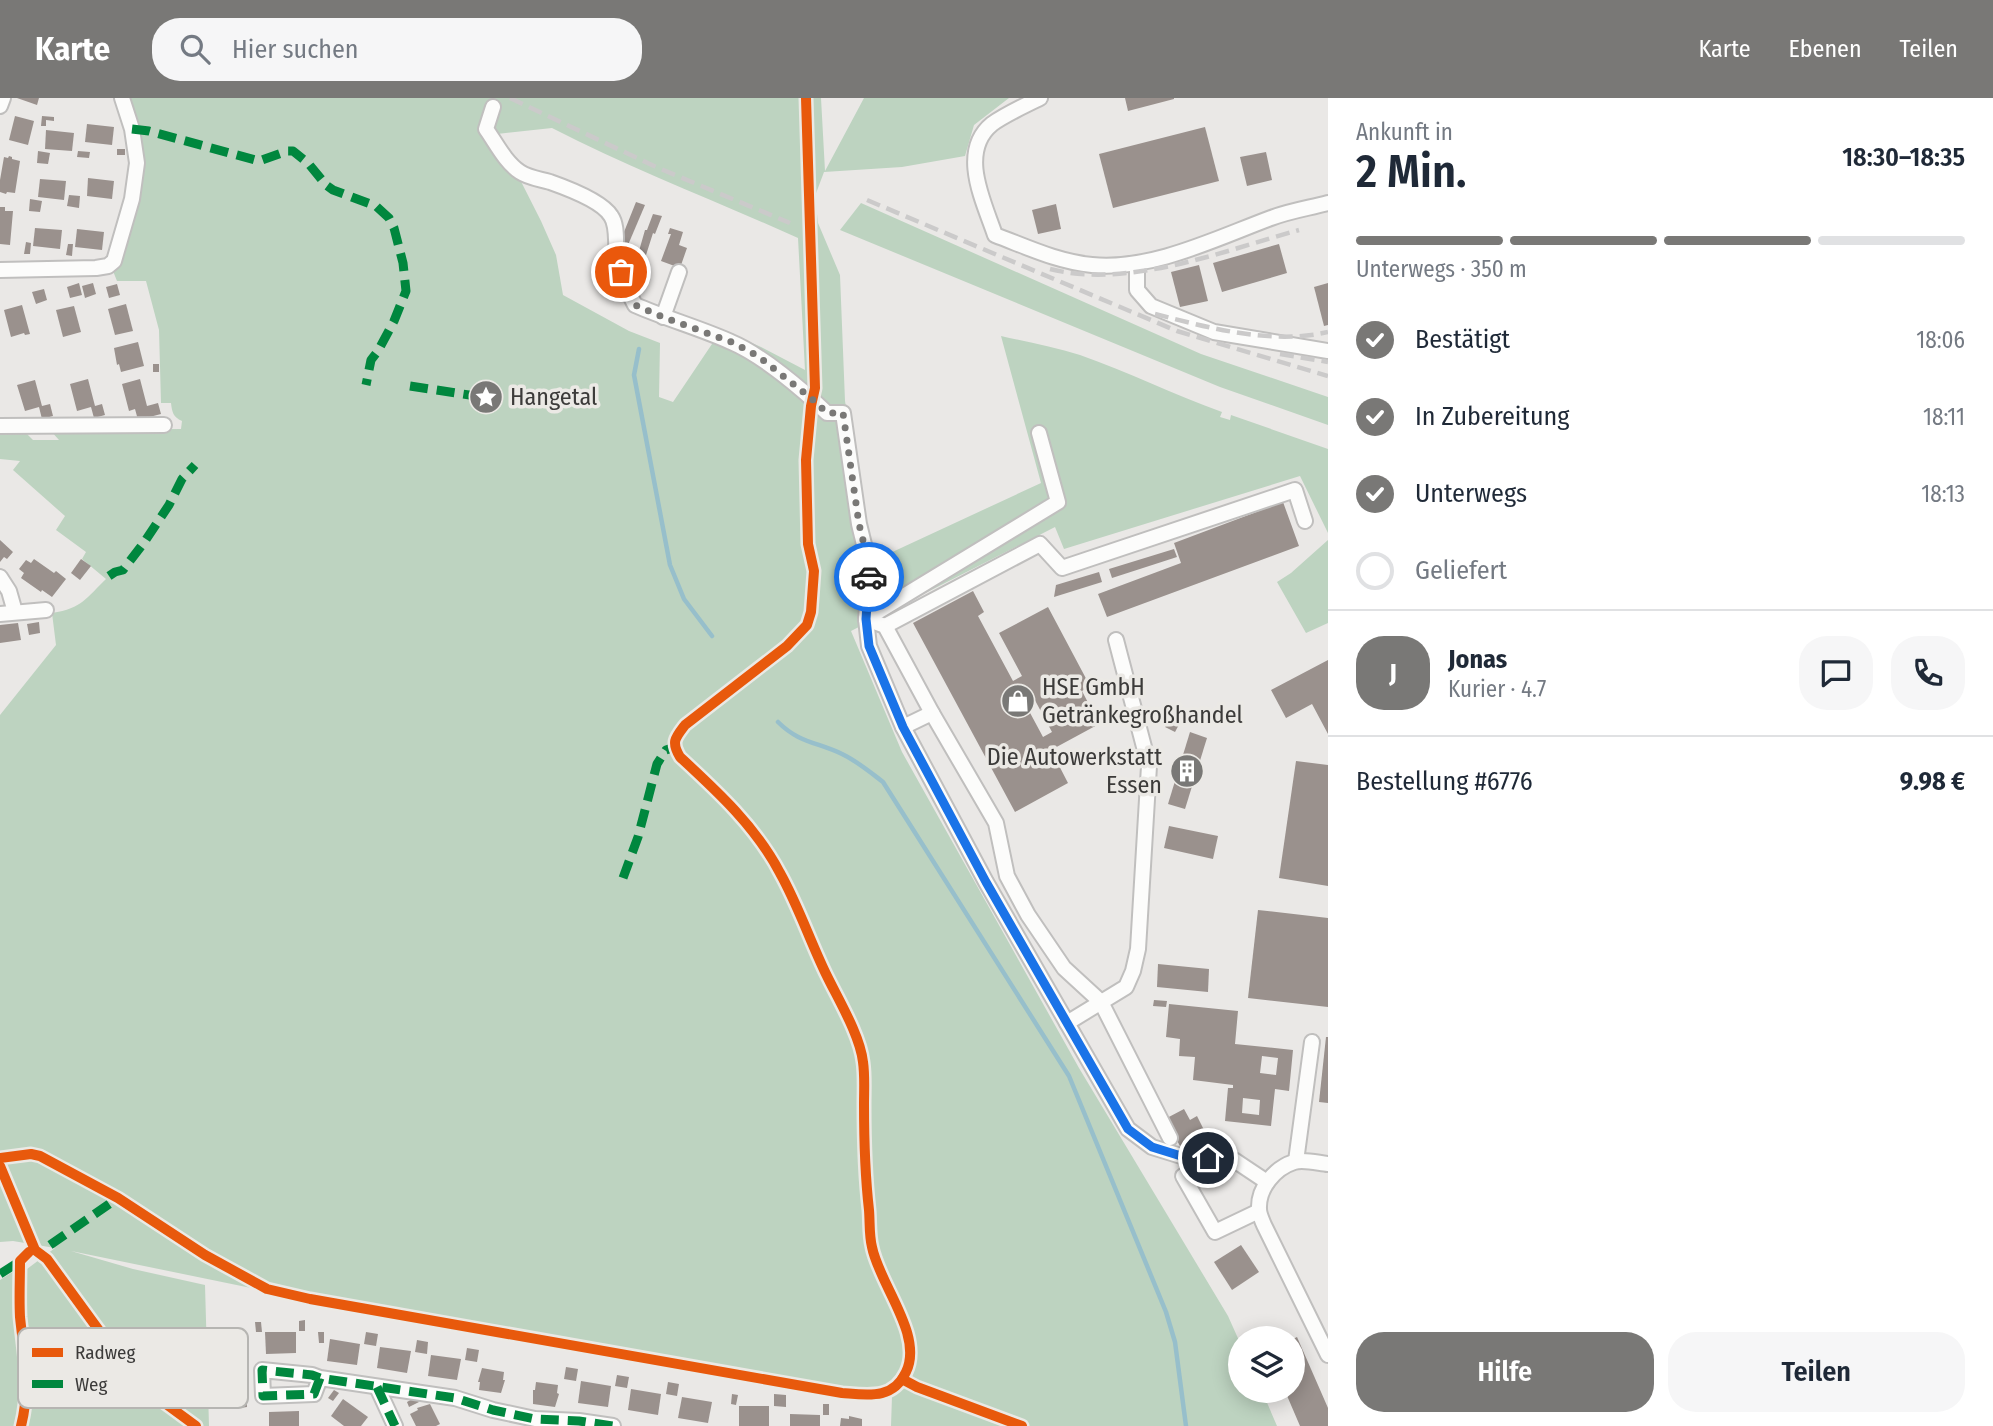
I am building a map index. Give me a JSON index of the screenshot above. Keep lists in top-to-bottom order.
{
  "places": {
    "place": ["Hangetal"],
    "shop": ["HSE GmbH Getränkegroßhandel"],
    "building": ["Die Autowerkstatt Essen"]
  },
  "legend": ["Radweg", "Weg"],
  "page": {
    "header": "Karte",
    "search": "Hier suchen",
    "nav": ["Karte", "Ebenen", "Teilen"],
    "heading": ["2 Min.", "Ankunft in", "18:30–18:35"],
    "panel": [
      "Jonas",
      "Kurier · 4.7",
      "Bestellung #6776",
      "9.98 €"
    ],
    "bar": "Unterwegs · 350 m",
    "list": [
      ["Bestätigt", "18:06"],
      ["In Zubereitung", "18:11"],
      ["Unterwegs", "18:13"],
      "Geliefert"
    ],
    "round": "J",
    "buttons": ["Hilfe", "Teilen"]
  }
}
